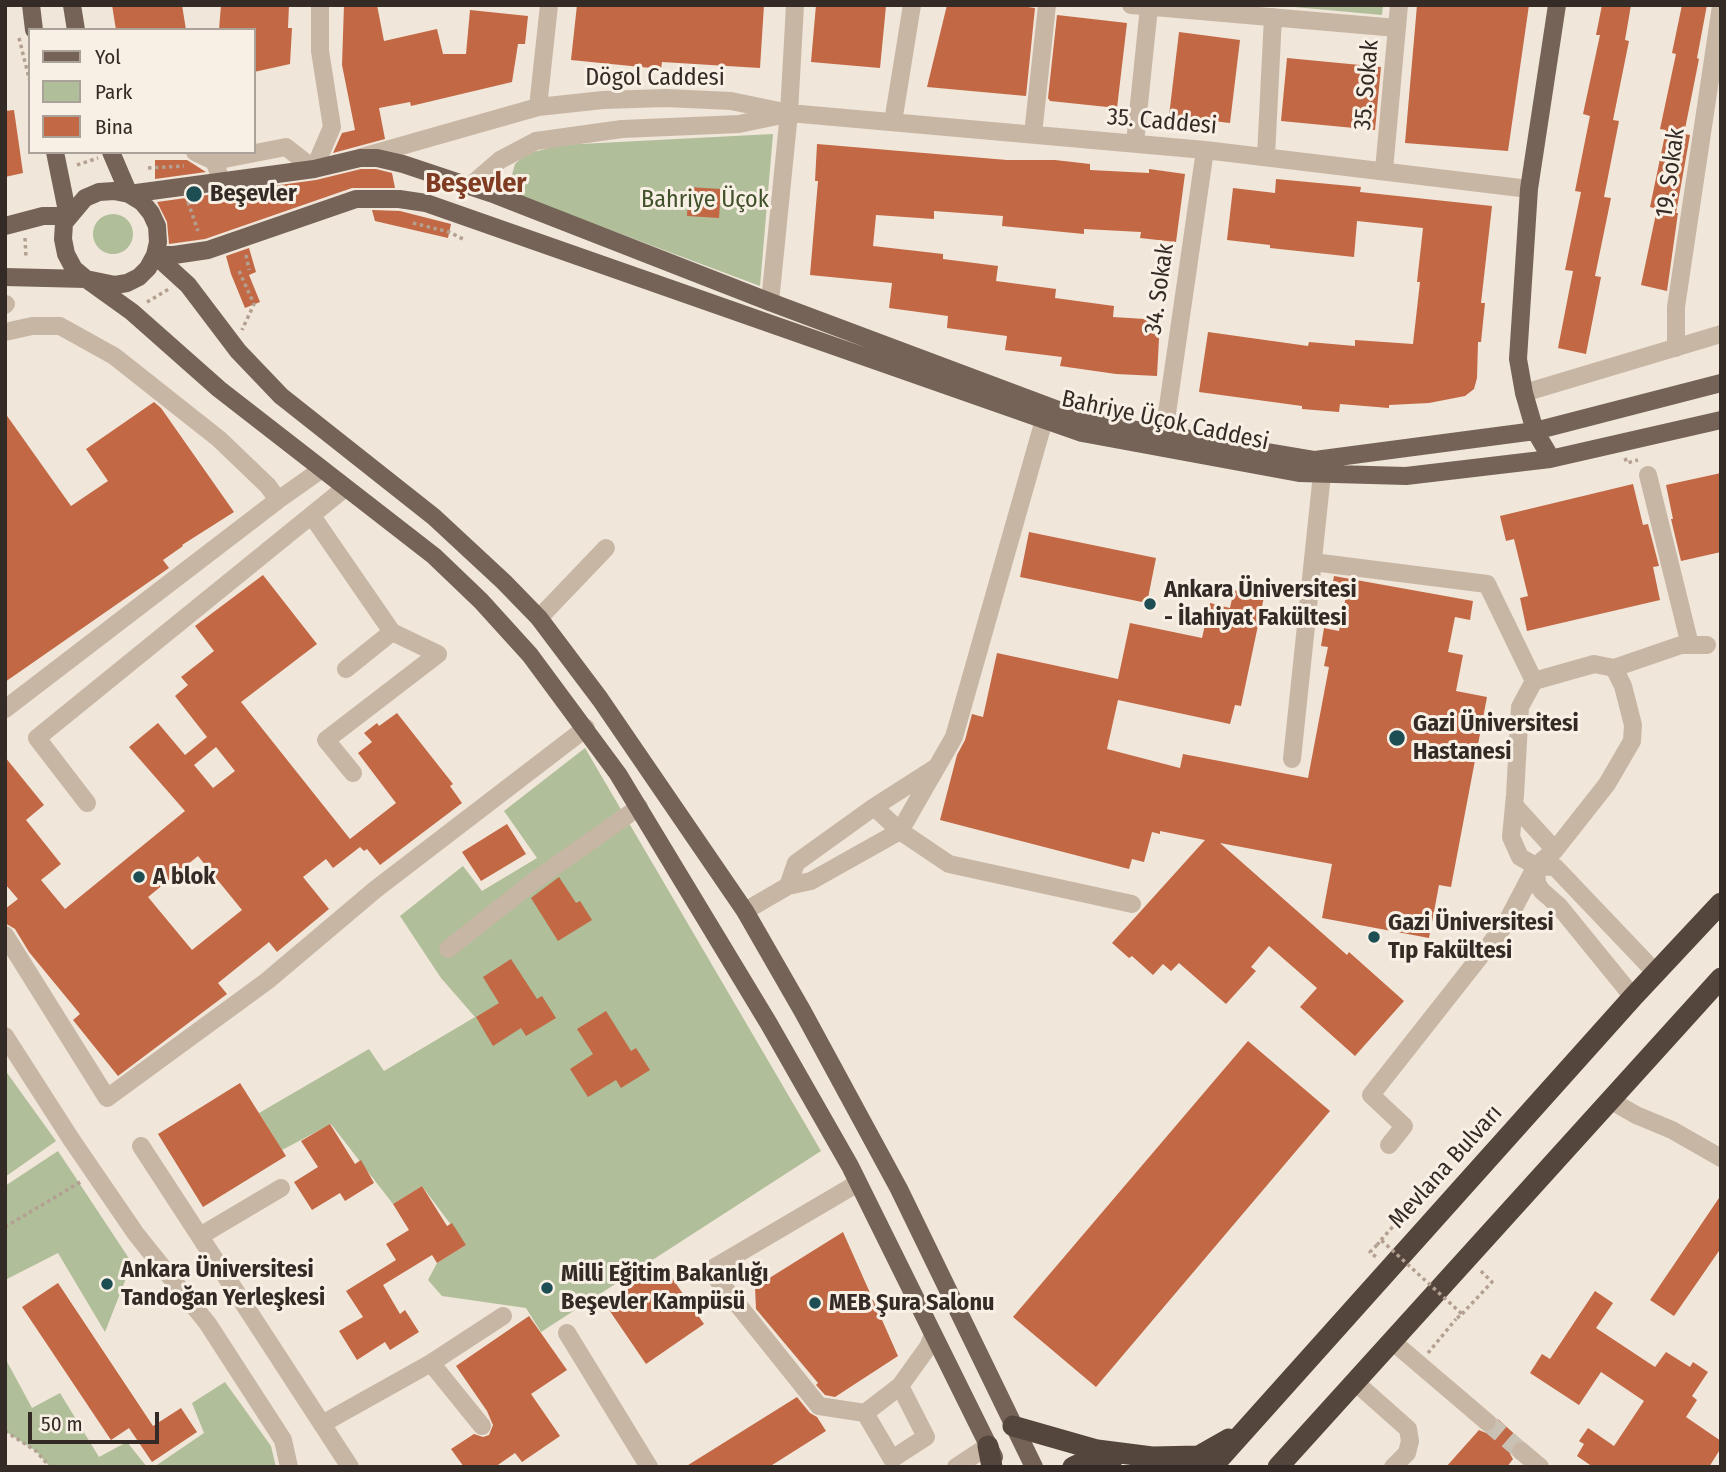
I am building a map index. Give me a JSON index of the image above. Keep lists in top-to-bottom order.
{
  "streets": {
    "highway": ["Mevlana Bulvarı"],
    "main road": ["Dögol Caddesi", "Bahriye Üçok Caddesi"],
    "street": [
      "35. Sokak",
      "35. Caddesi",
      "19. Sokak",
      "34. Sokak"
    ]
  },
  "crossings": [
    ["Dögol Caddesi", "35. Caddesi"],
    ["Dögol Caddesi", "Bahriye Üçok Caddesi"],
    ["35. Sokak", "35. Caddesi"],
    ["35. Caddesi", "34. Sokak"],
    ["34. Sokak", "Bahriye Üçok Caddesi"]
  ],
  "districts": ["Beşevler"],
  "parks": ["Bahriye Üçok"],
  "places": [
    "Beşevler",
    "Ankara Üniversitesi - İlahiyat Fakültesi",
    "Gazi Üniversitesi Hastanesi",
    "A blok",
    "Gazi Üniversitesi Tıp Fakültesi",
    "Ankara Üniversitesi Tandoğan Yerleşkesi",
    "Milli Eğitim Bakanlığı Beşevler Kampüsü",
    "MEB Şura Salonu"
  ],
  "legend": ["Yol", "Park", "Bina"],
  "scale_bar": "50 m"
}
